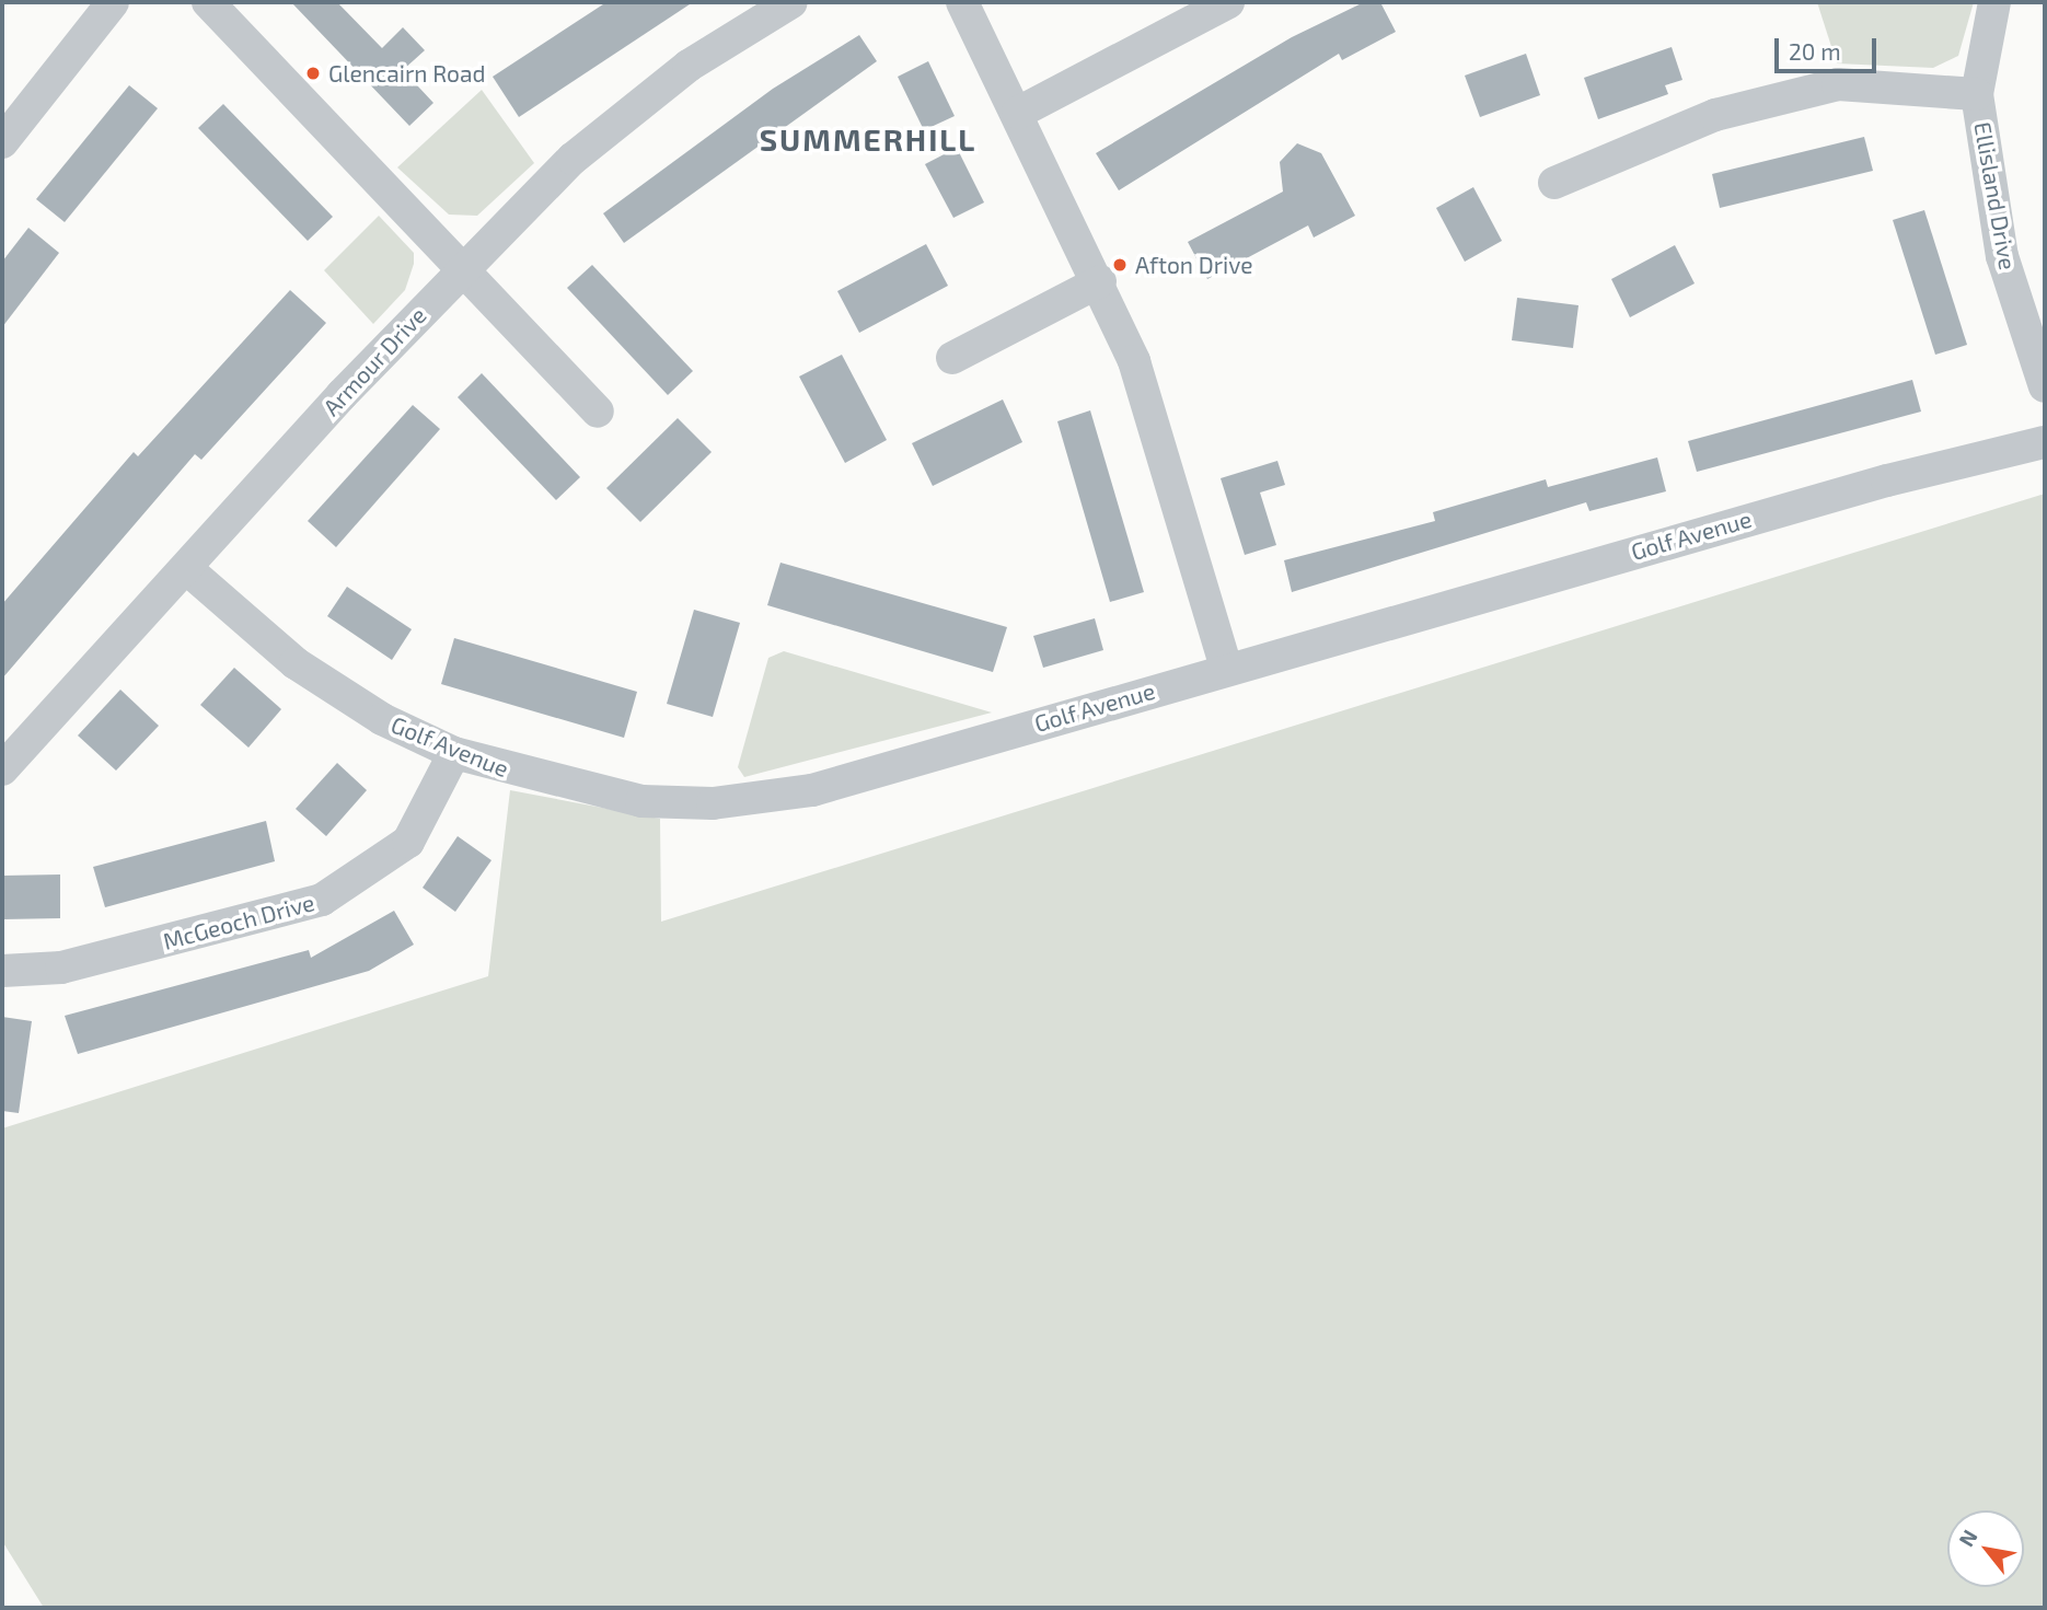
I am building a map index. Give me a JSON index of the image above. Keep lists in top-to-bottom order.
{
  "streets": {
    "street": [
      "Ellisland Drive",
      "Armour Drive",
      "Golf Avenue",
      "McGeoch Drive"
    ]
  },
  "crossings": [
    ["Armour Drive", "Golf Avenue"],
    ["Golf Avenue", "McGeoch Drive"]
  ],
  "districts": ["SUMMERHILL"],
  "places": ["Glencairn Road", "Afton Drive"],
  "scale_bar": "20 m",
  "north": "top left"
}
